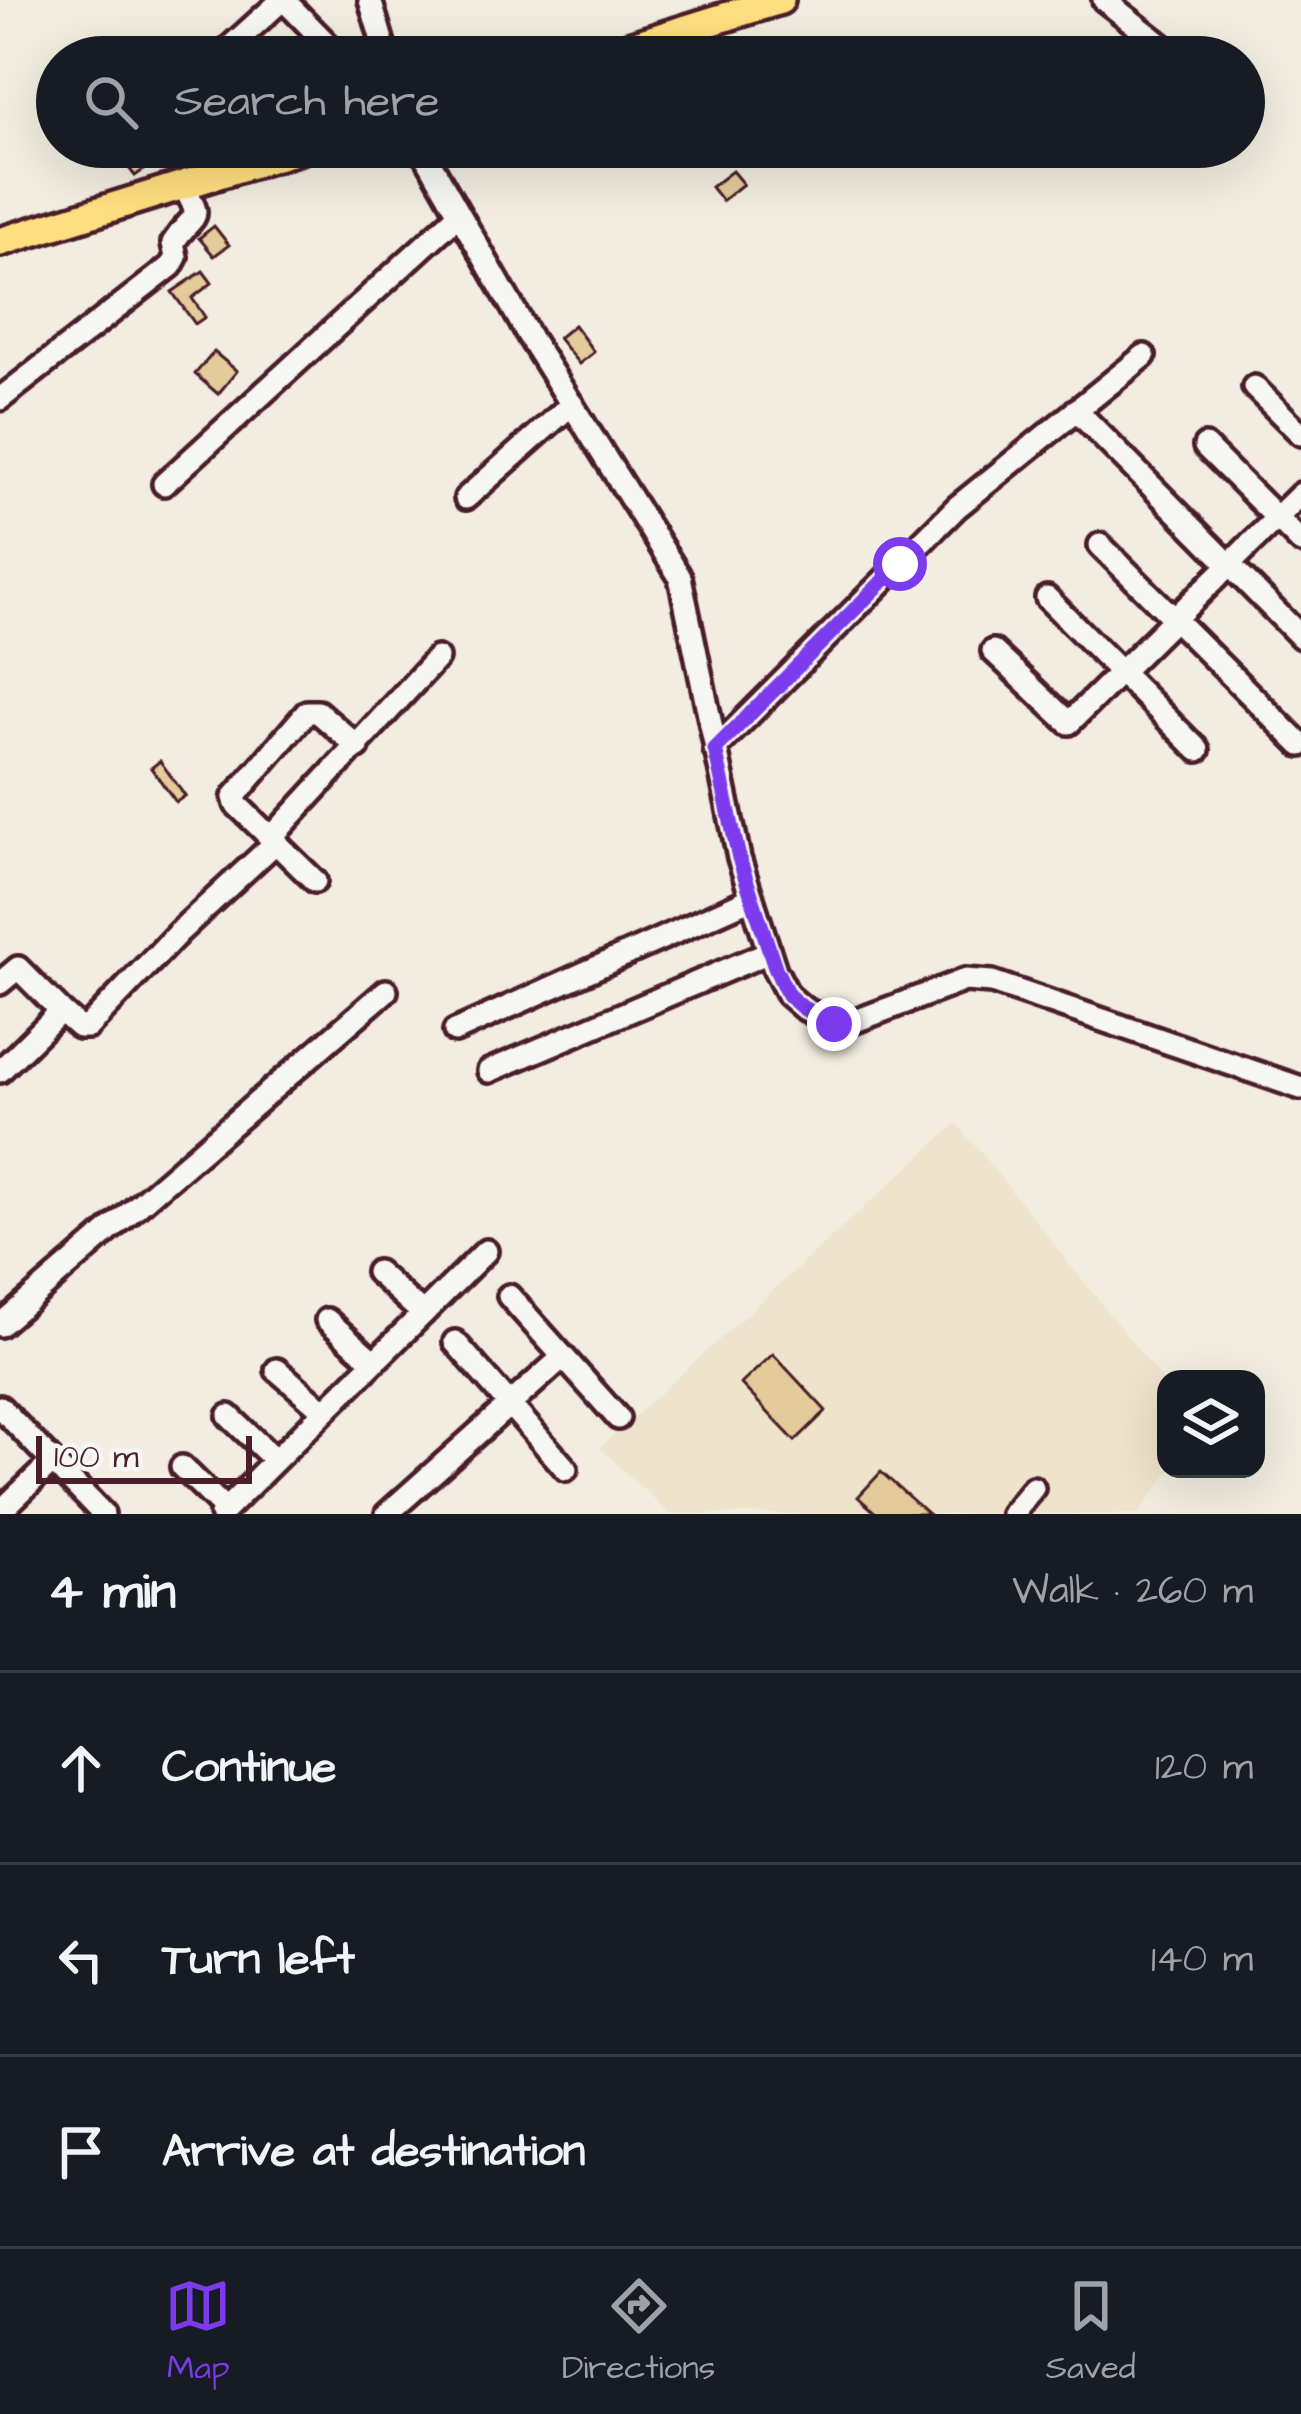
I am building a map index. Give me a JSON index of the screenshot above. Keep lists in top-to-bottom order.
{
  "scale_bar": "100 m",
  "page": {
    "search": "Search here",
    "scale": "100 m",
    "heading": ["4 min", "Walk · 260 m"],
    "list": [
      ["Continue", "120 m"],
      ["Turn left", "140 m"],
      "Arrive at destination"
    ],
    "nav": ["Map", "Directions", "Saved"]
  }
}
